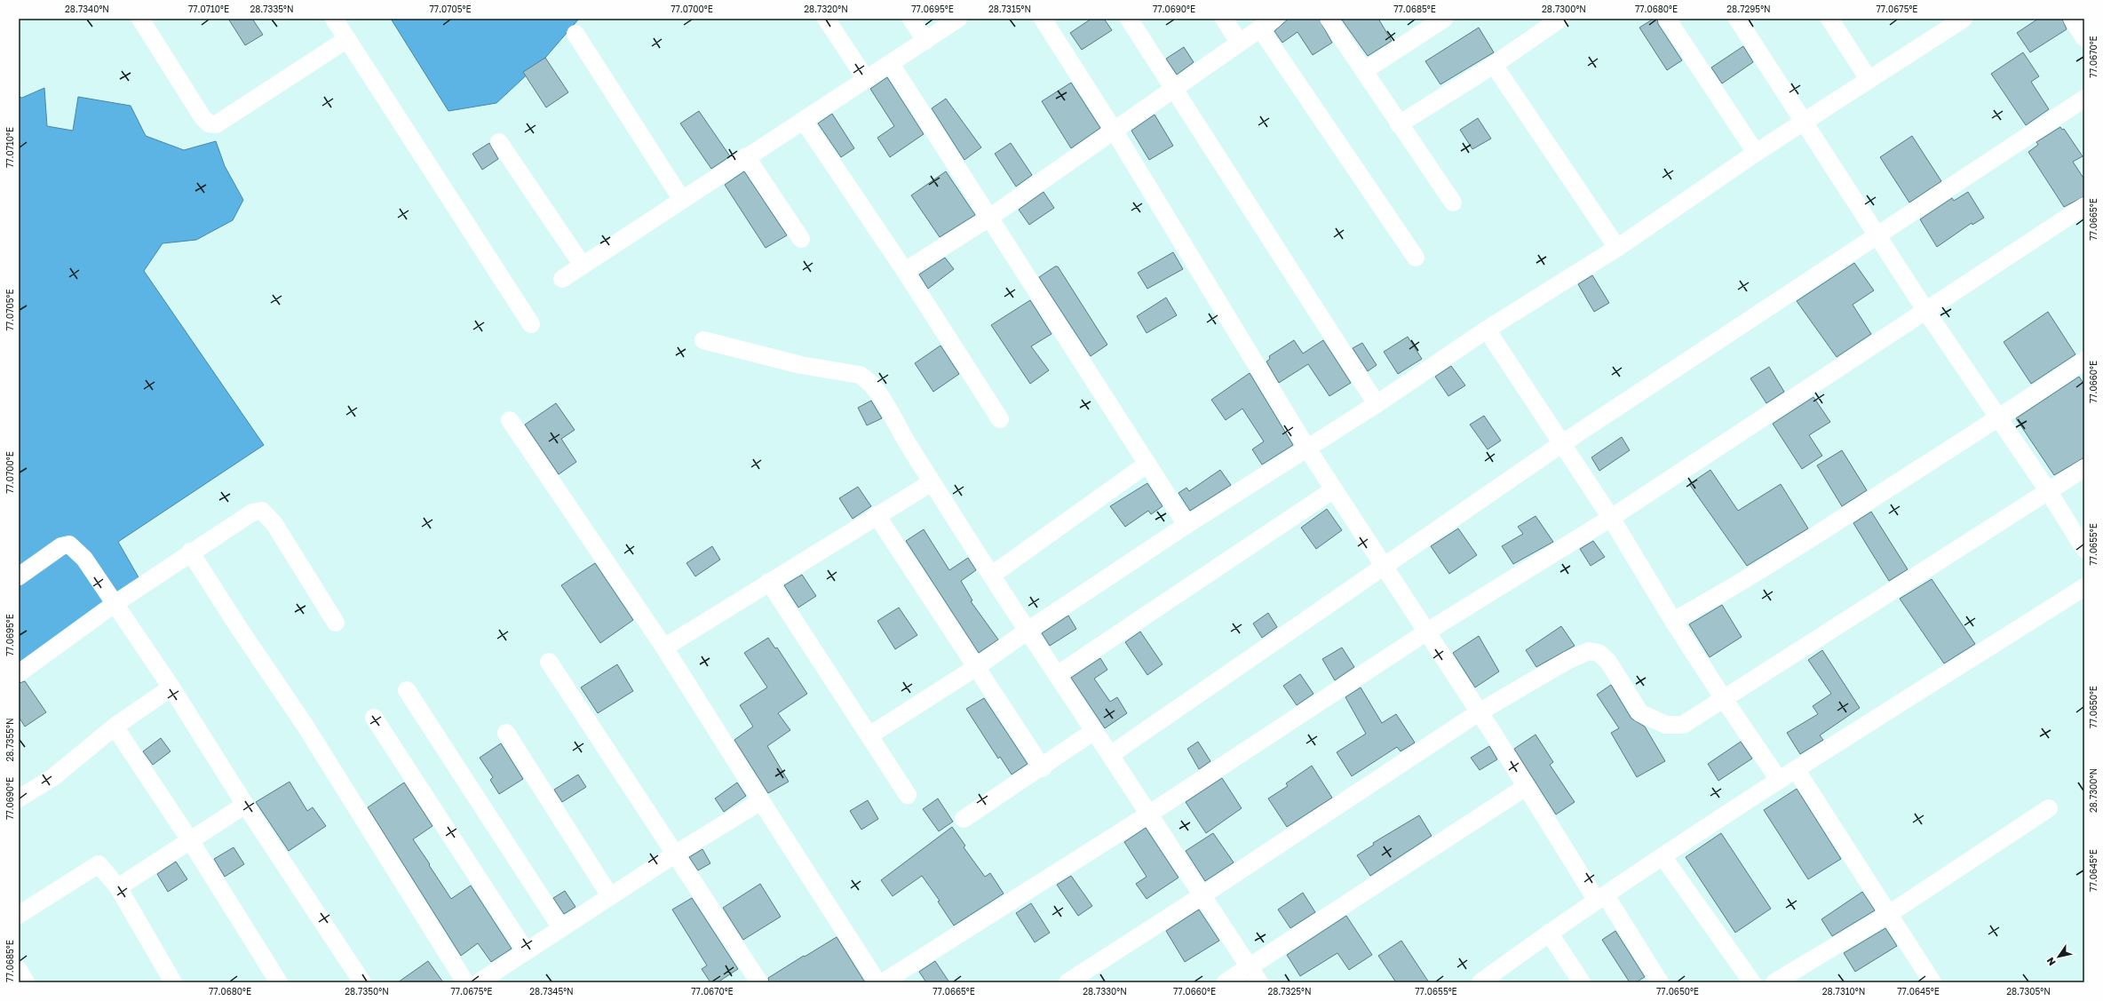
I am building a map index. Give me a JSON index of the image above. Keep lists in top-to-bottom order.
{
  "north": "bottom left",
  "coordinates": [
    "28.7340°N",
    "77.0710°E",
    "28.7335°N",
    "77.0705°E",
    "77.0700°E",
    "28.7320°N",
    "77.0695°E",
    "28.7315°N",
    "77.0690°E",
    "77.0685°E",
    "28.7300°N",
    "77.0680°E",
    "28.7295°N",
    "77.0675°E",
    "77.0670°E",
    "77.0665°E",
    "77.0660°E",
    "77.0655°E",
    "77.0650°E",
    "28.7355°N",
    "77.0645°E",
    "28.7350°N",
    "28.7345°N",
    "28.7330°N",
    "28.7325°N",
    "28.7310°N",
    "28.7305°N"
  ]
}
